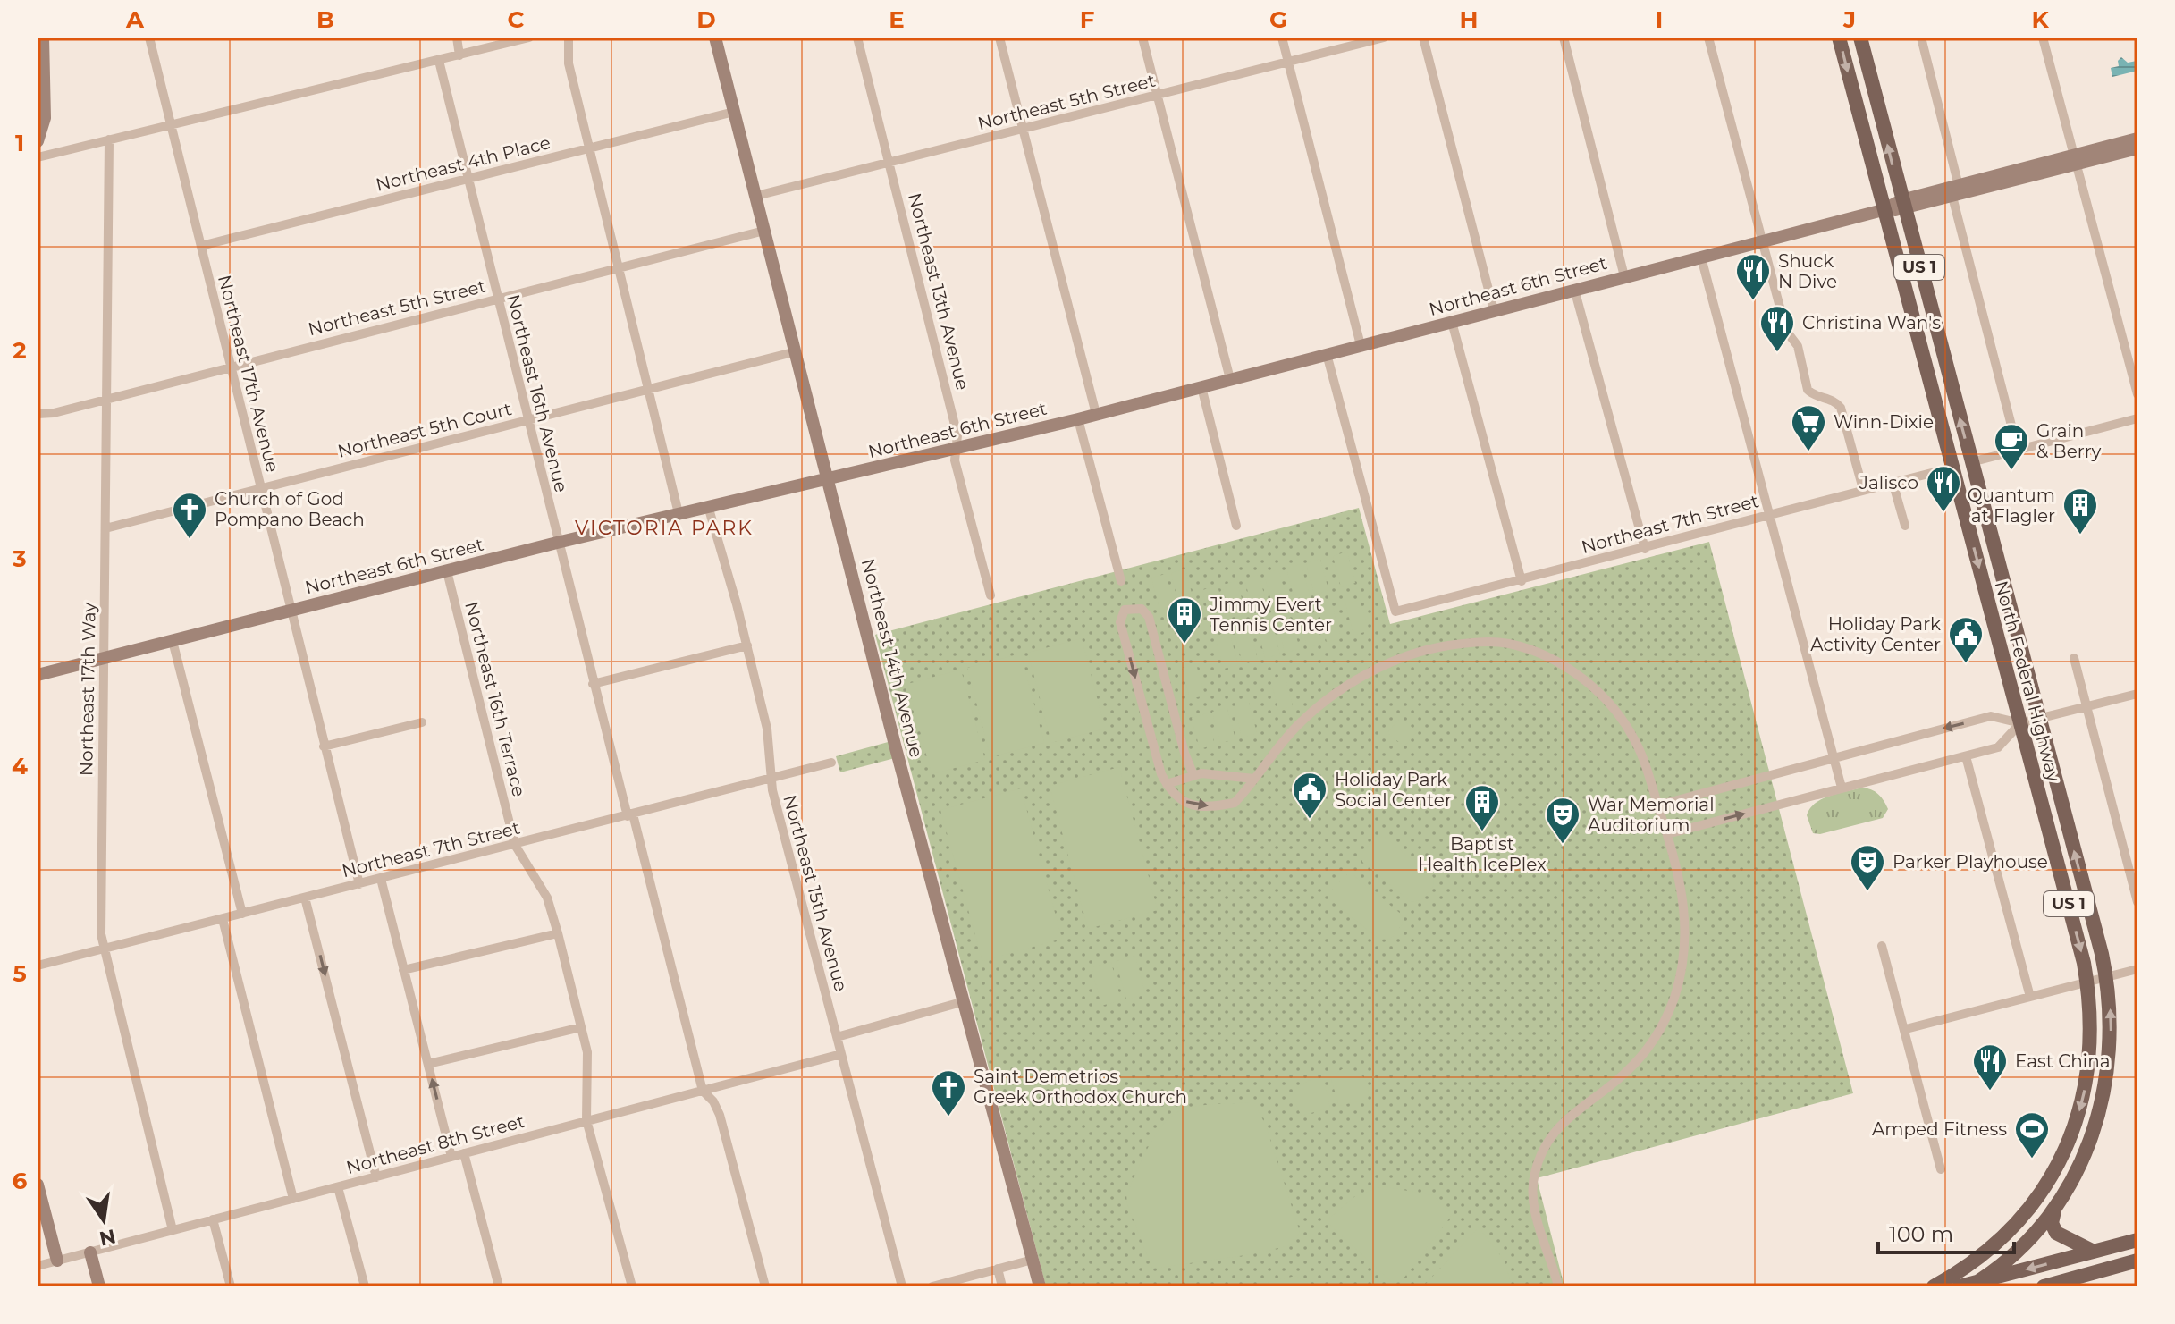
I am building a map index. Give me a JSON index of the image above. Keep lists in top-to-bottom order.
{
  "streets": {
    "main road": ["US 1", "North Federal Highway"],
    "street": [
      "Northeast 5th Street",
      "Northeast 4th Place",
      "Northeast 6th Street",
      "Northeast 13th Avenue",
      "Northeast 17th Avenue",
      "Northeast 16th Avenue",
      "Northeast 5th Court",
      "Northeast 7th Street",
      "Northeast 14th Avenue",
      "Northeast 17th Way",
      "Northeast 16th Terrace",
      "Northeast 15th Avenue",
      "Northeast 8th Street"
    ]
  },
  "crossings": [
    ["Northeast 5th Street", "Northeast 13th Avenue"],
    ["Northeast 5th Street", "Northeast 17th Avenue"],
    ["Northeast 5th Street", "Northeast 16th Avenue"],
    ["Northeast 5th Street", "Northeast 14th Avenue"],
    ["Northeast 5th Street", "Northeast 17th Way"],
    ["Northeast 4th Place", "Northeast 17th Avenue"],
    ["Northeast 4th Place", "Northeast 16th Avenue"],
    ["Northeast 4th Place", "Northeast 14th Avenue"],
    ["Northeast 6th Street", "Northeast 13th Avenue"],
    ["Northeast 6th Street", "Northeast 17th Avenue"],
    ["Northeast 6th Street", "Northeast 16th Avenue"],
    ["Northeast 6th Street", "Northeast 7th Street"],
    ["Northeast 6th Street", "Northeast 14th Avenue"],
    ["Northeast 6th Street", "North Federal Highway"],
    ["Northeast 6th Street", "Northeast 17th Way"],
    ["Northeast 6th Street", "Northeast 16th Terrace"],
    ["Northeast 6th Street", "Northeast 15th Avenue"],
    ["Northeast 17th Avenue", "Northeast 5th Court"],
    ["Northeast 17th Avenue", "Northeast 7th Street"],
    ["Northeast 16th Avenue", "Northeast 5th Court"],
    ["Northeast 16th Avenue", "Northeast 7th Street"],
    ["Northeast 16th Avenue", "Northeast 8th Street"],
    ["Northeast 5th Court", "Northeast 14th Avenue"],
    ["Northeast 5th Court", "Northeast 17th Way"],
    ["Northeast 7th Street", "North Federal Highway"],
    ["Northeast 7th Street", "Northeast 17th Way"],
    ["Northeast 7th Street", "Northeast 16th Terrace"],
    ["Northeast 7th Street", "Northeast 15th Avenue"],
    ["Northeast 17th Way", "Northeast 8th Street"],
    ["Northeast 16th Terrace", "Northeast 8th Street"],
    ["Northeast 15th Avenue", "Northeast 8th Street"]
  ],
  "districts": ["VICTORIA PARK"],
  "places": {
    "restaurant": [
      "Shuck N Dive",
      "Christina Wan's",
      "Jalisco",
      "East China"
    ],
    "supermarket": ["Winn-Dixie"],
    "cafe": ["Grain & Berry"],
    "building": ["Quantum at Flagler", "Jimmy Evert Tennis Center", "Baptist Health IcePlex"],
    "church": ["Church of God Pompano Beach", "Saint Demetrios Greek Orthodox Church"],
    "public building": ["Holiday Park Activity Center", "Holiday Park Social Center"],
    "theatre": ["War Memorial Auditorium", "Parker Playhouse"],
    "sports": ["Amped Fitness"]
  },
  "scale_bar": "100 m",
  "north": "bottom",
  "grid": {
    "columns": [
      "A",
      "B",
      "C",
      "D",
      "E",
      "F",
      "G",
      "H",
      "I",
      "J",
      "K"
    ],
    "rows": [
      "1",
      "2",
      "3",
      "4",
      "5",
      "6"
    ]
  }
}
